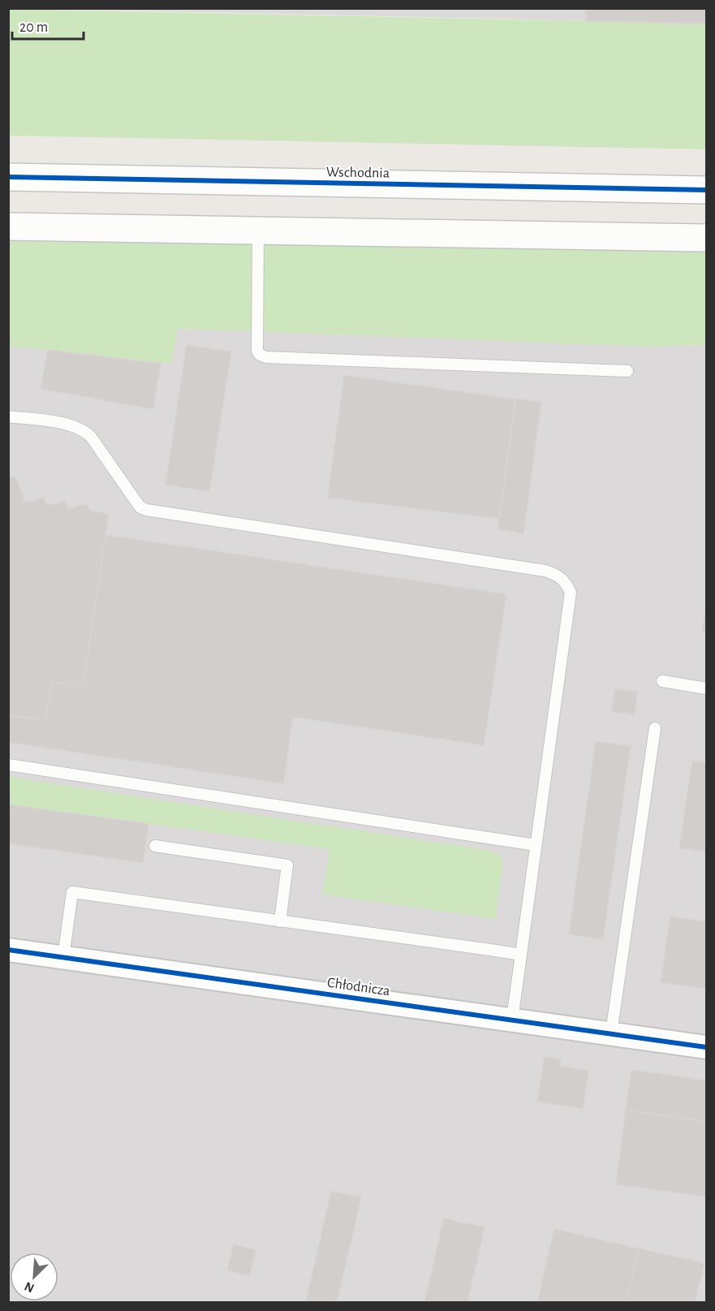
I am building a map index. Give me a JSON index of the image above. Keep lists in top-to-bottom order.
{
  "streets": {
    "street": ["Wschodnia", "Chłodnicza"]
  },
  "scale_bar": "20 m",
  "north": "bottom left"
}
